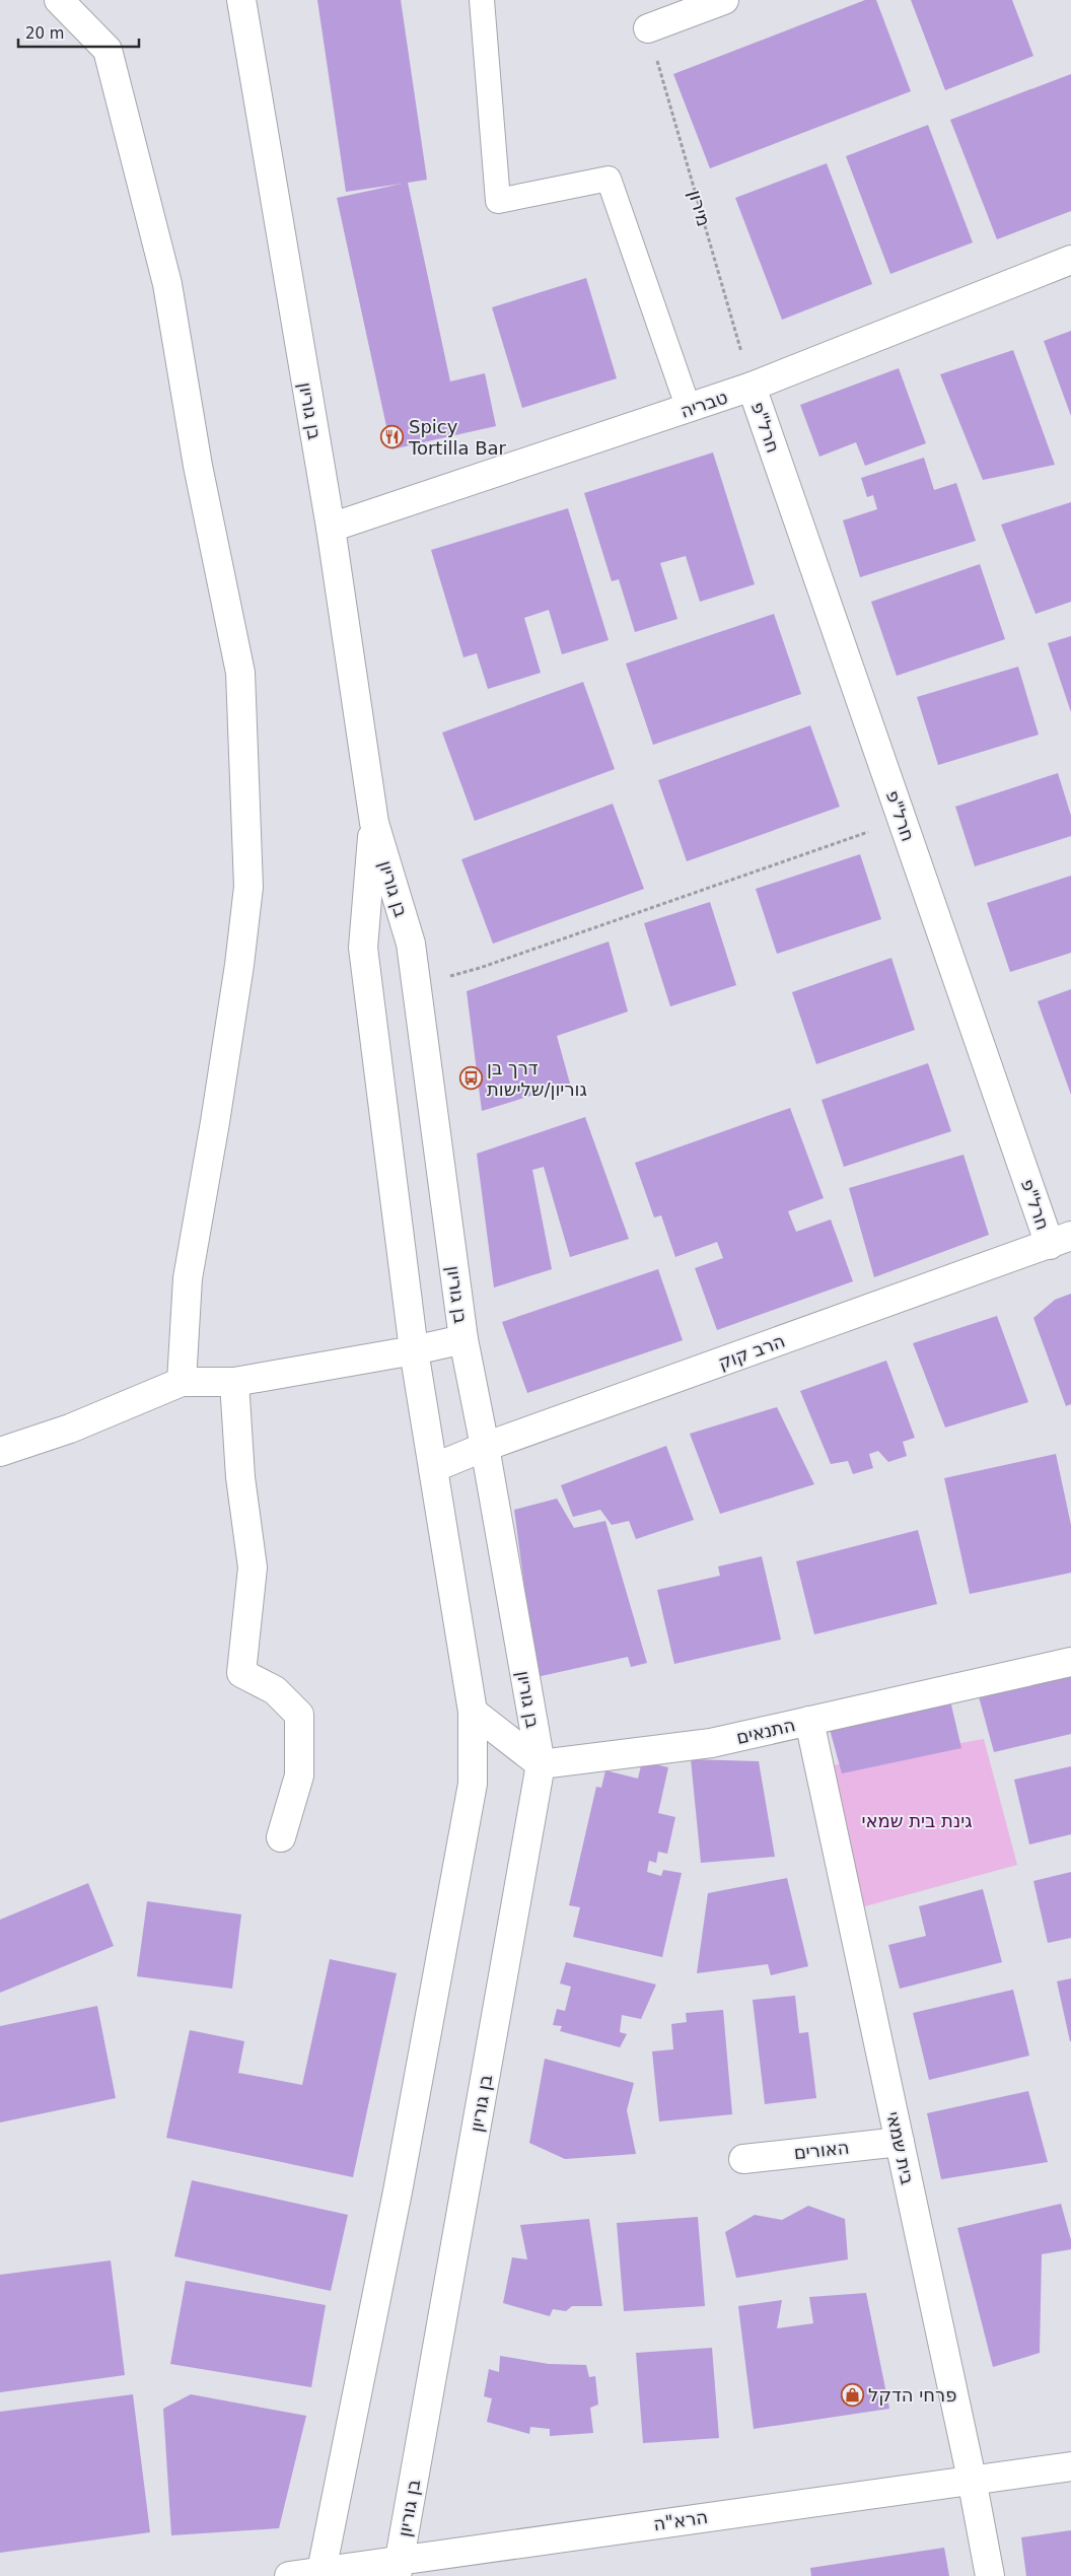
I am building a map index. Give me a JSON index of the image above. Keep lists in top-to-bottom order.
{
  "streets": {
    "street": [
      "טבריה",
      "בן גוריון",
      "חרל\"פ",
      "הרב קוק",
      "התנאים",
      "בית שמאי",
      "האורים",
      "הרא\"ה"
    ],
    "path": ["מירון"]
  },
  "crossings": [
    ["מירון", "טבריה"],
    ["מירון", "חרל\"פ"],
    ["טבריה", "בן גוריון"],
    ["טבריה", "חרל\"פ"],
    ["בן גוריון", "הרב קוק"],
    ["בן גוריון", "התנאים"],
    ["בן גוריון", "הרא\"ה"],
    ["חרל\"פ", "הרב קוק"],
    ["התנאים", "בית שמאי"],
    ["בית שמאי", "האורים"],
    ["בית שמאי", "הרא\"ה"]
  ],
  "parks": ["גינת בית שמאי"],
  "places": {
    "restaurant": ["Spicy Tortilla Bar"],
    "bus stop": ["דרך בן גוריון/שלישות"],
    "shop": ["פרחי הדקל"]
  },
  "scale_bar": "20 m"
}
